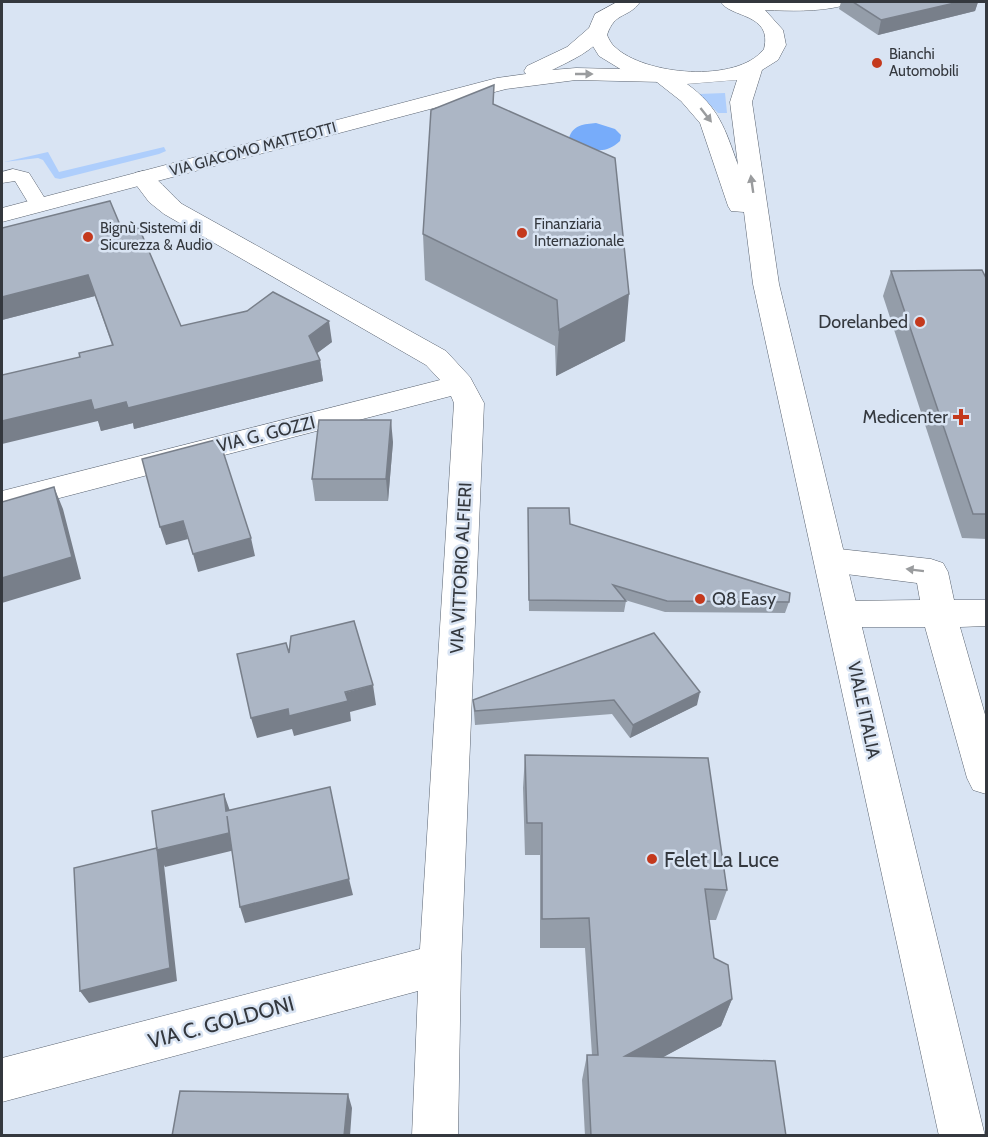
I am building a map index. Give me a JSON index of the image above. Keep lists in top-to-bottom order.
{
  "streets": {
    "street": [
      "VIA GIACOMO MATTEOTTI",
      "VIA G. GOZZI",
      "VIA VITTORIO ALFIERI",
      "VIALE ITALIA",
      "VIA C. GOLDONI"
    ]
  },
  "crossings": [
    ["VIA GIACOMO MATTEOTTI", "VIA VITTORIO ALFIERI"],
    ["VIA G. GOZZI", "VIA VITTORIO ALFIERI"],
    ["VIA VITTORIO ALFIERI", "VIA C. GOLDONI"]
  ],
  "places": {
    "other": [
      "Bianchi Automobili",
      "Finanziaria Internazionale",
      "Bignù Sistemi di Sicurezza & Audio",
      "Dorelanbed",
      "Q8 Easy",
      "Felet La Luce"
    ],
    "health": ["Medicenter"]
  }
}
